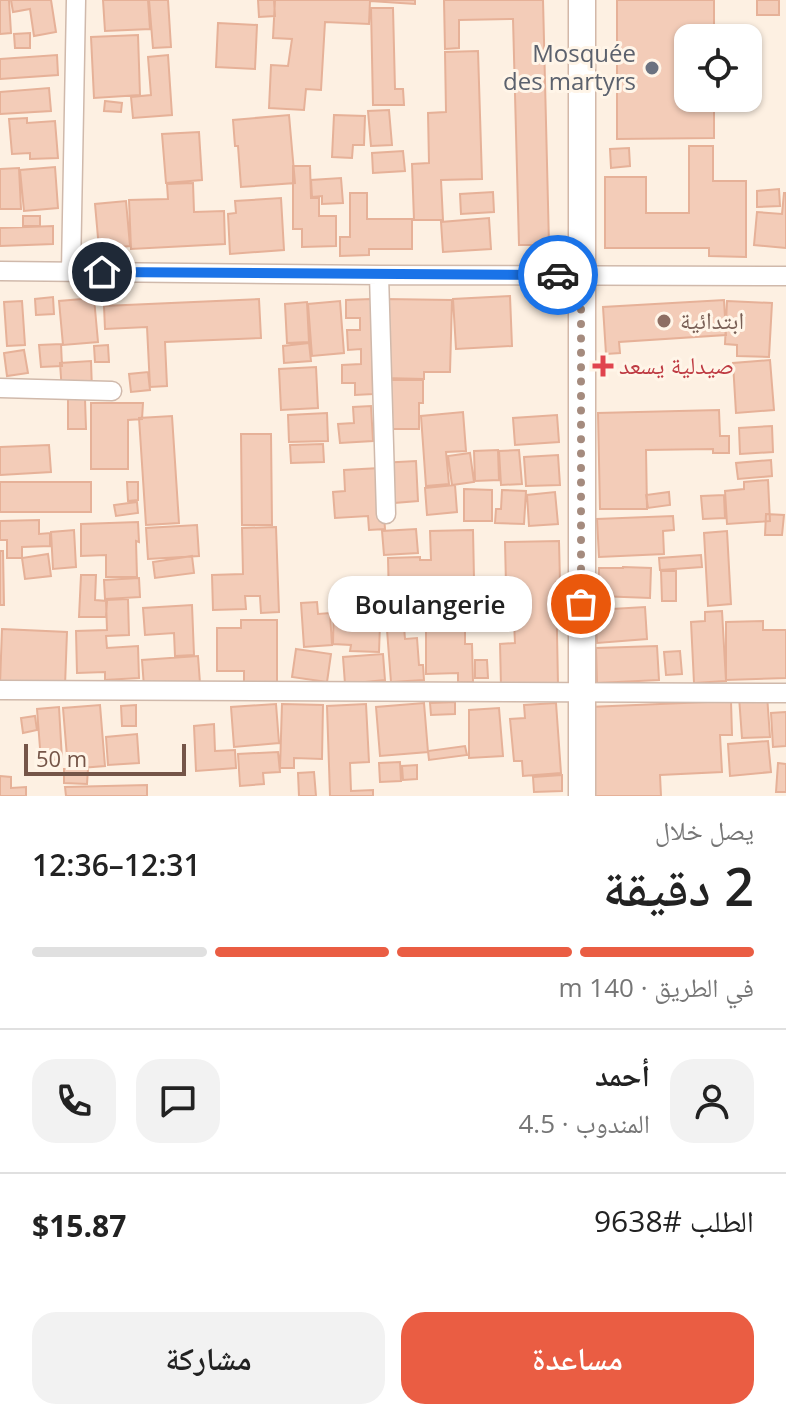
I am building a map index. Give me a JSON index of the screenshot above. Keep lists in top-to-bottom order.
{
  "places": {
    "other": ["Mosquée des martyrs", "ابتدائية", "Boulangerie"],
    "health": ["صيدلية يسعد"]
  },
  "scale_bar": "50 m",
  "page": {
    "bubble": "Boulangerie",
    "scale": "50 m",
    "heading": ["2 دقيقة", "يصل خلال", "12:31–12:36"],
    "panel": [
      "أحمد",
      "المندوب · 4.5",
      "الطلب #9638",
      "$15.87"
    ],
    "bar": "في الطريق · 140 m",
    "buttons": ["مساعدة", "مشاركة"]
  }
}
